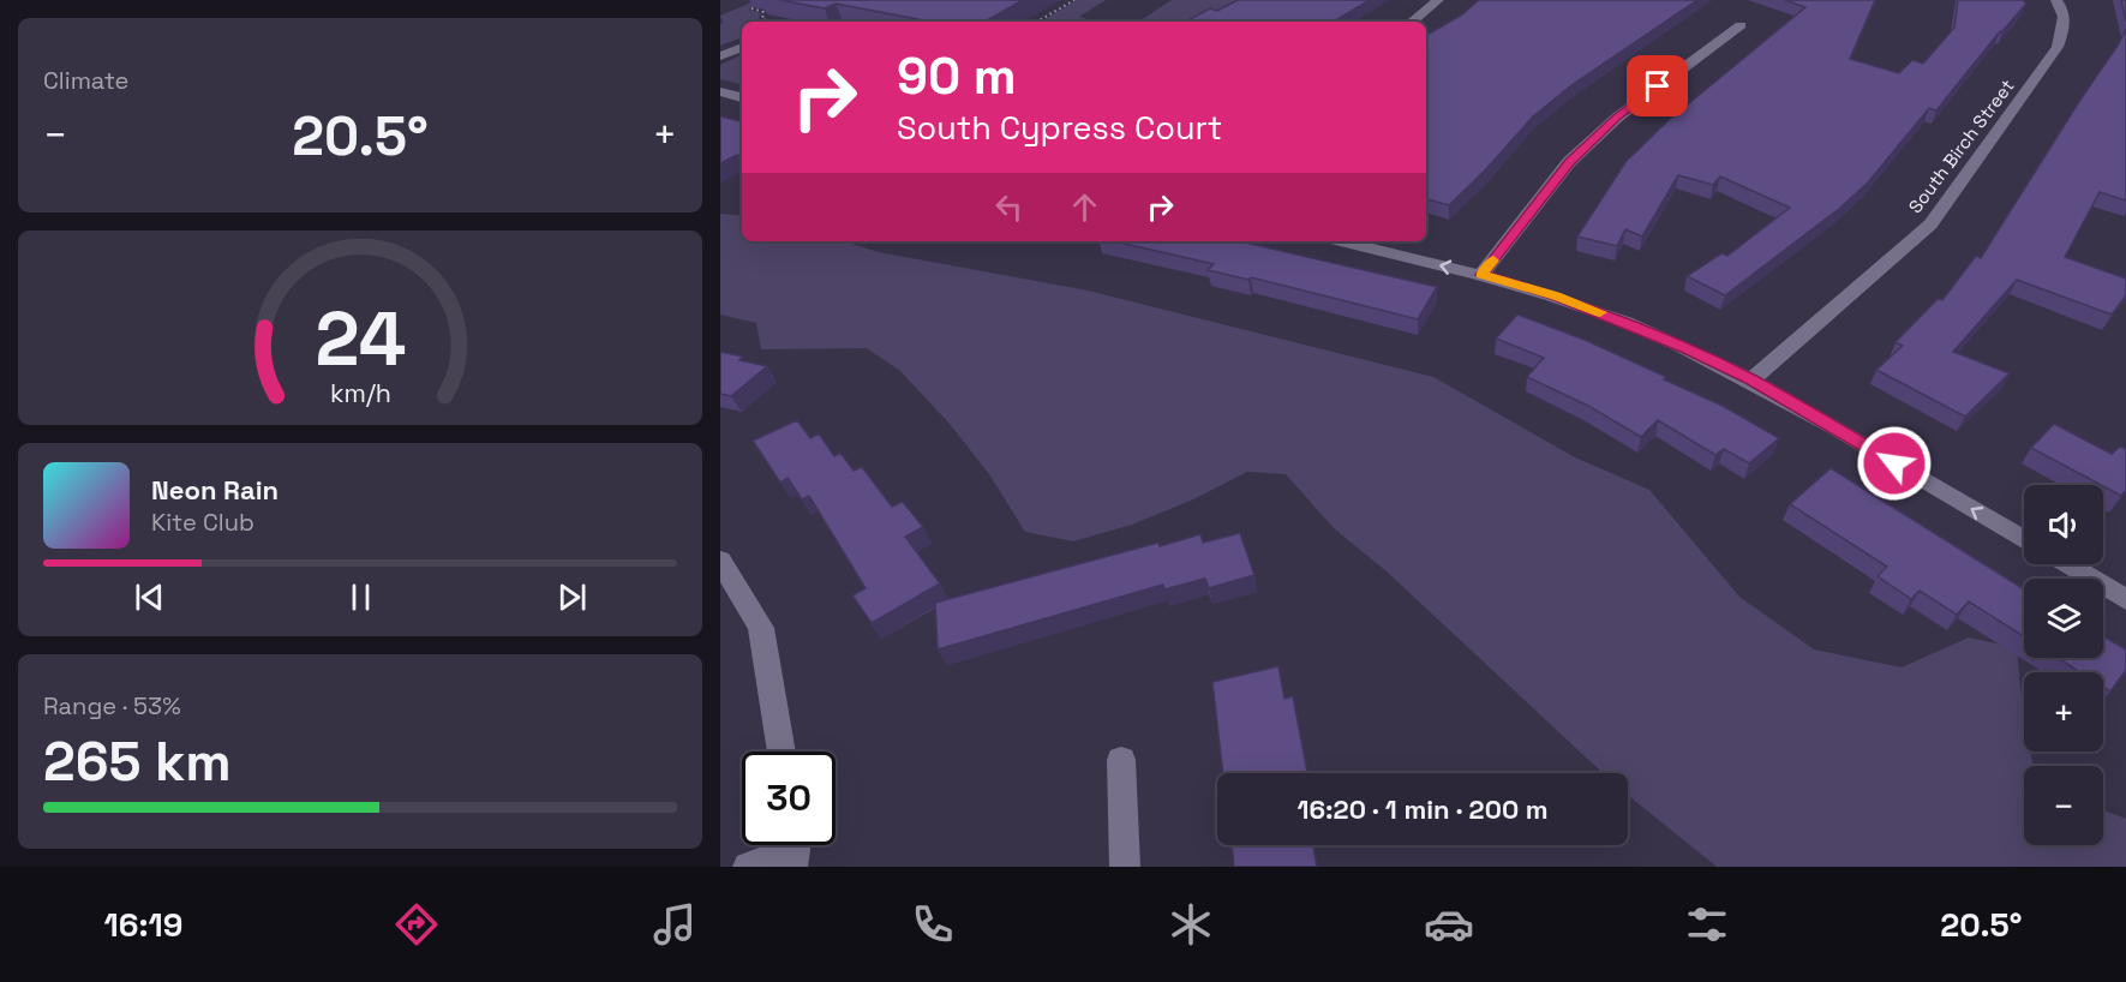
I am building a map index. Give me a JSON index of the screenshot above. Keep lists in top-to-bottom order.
{
  "streets": {
    "street": ["South Birch Street"]
  },
  "page": {
    "tile": [
      "Climate",
      ["Range · 53%", "265 km"]
    ],
    "turn": ["90 m", "South Cypress Court"],
    "heat": ["−", "20.5°", "+"],
    "song": ["Neon Rain", "Kite Club"],
    "map_buttons": ["+", "−"],
    "limit": "30",
    "trip": "16:20 · 1 min · 200 m",
    "tabs": ["16:19", "20.5°"],
    "gauge": ["24", "km/h"]
  }
}
